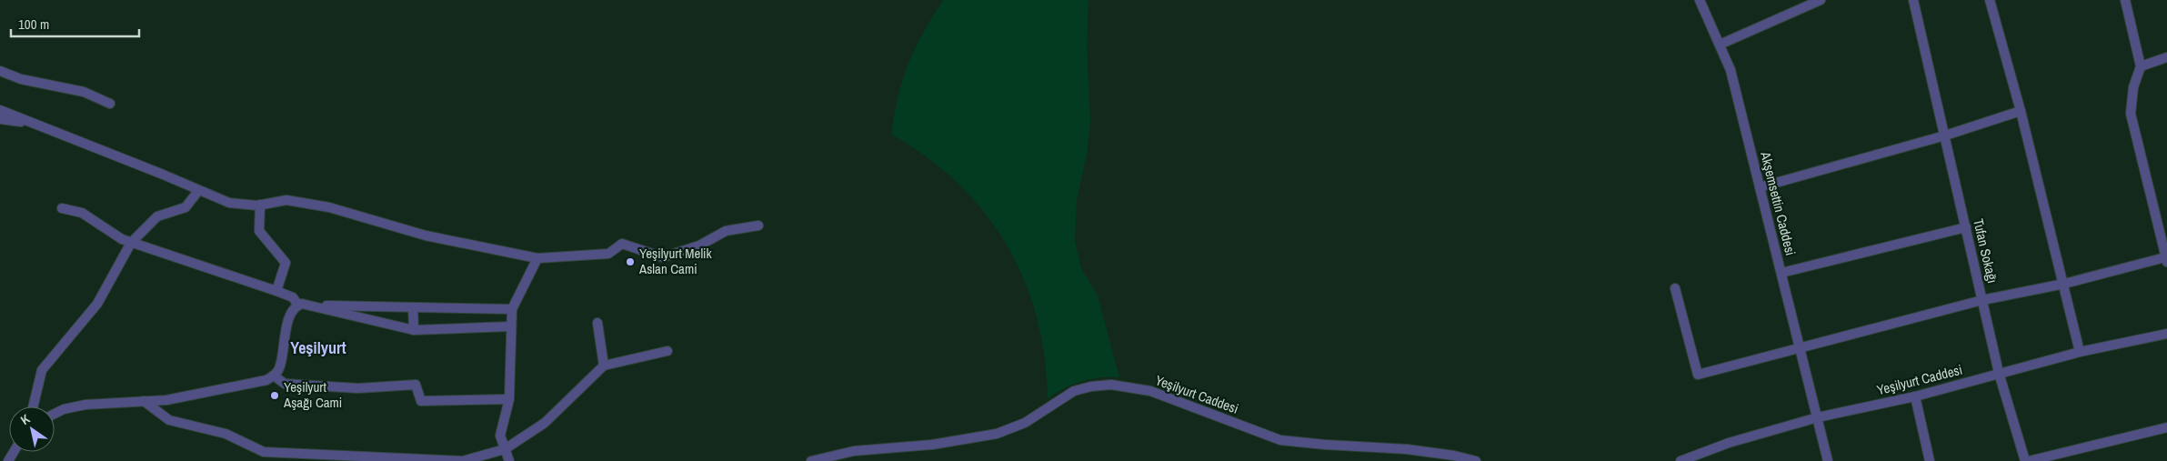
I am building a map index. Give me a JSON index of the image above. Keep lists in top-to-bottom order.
{
  "streets": {
    "street": ["Akşemsettin Caddesi", "Tufan Sokağı", "Yeşilyurt Caddesi"]
  },
  "crossings": [
    ["Akşemsettin Caddesi", "Yeşilyurt Caddesi"],
    ["Tufan Sokağı", "Yeşilyurt Caddesi"]
  ],
  "districts": ["Yeşilyurt"],
  "places": ["Yeşilyurt Melik Aslan Cami", "Yeşilyurt Aşağı Cami"],
  "scale_bar": "100 m",
  "north": "top left"
}
